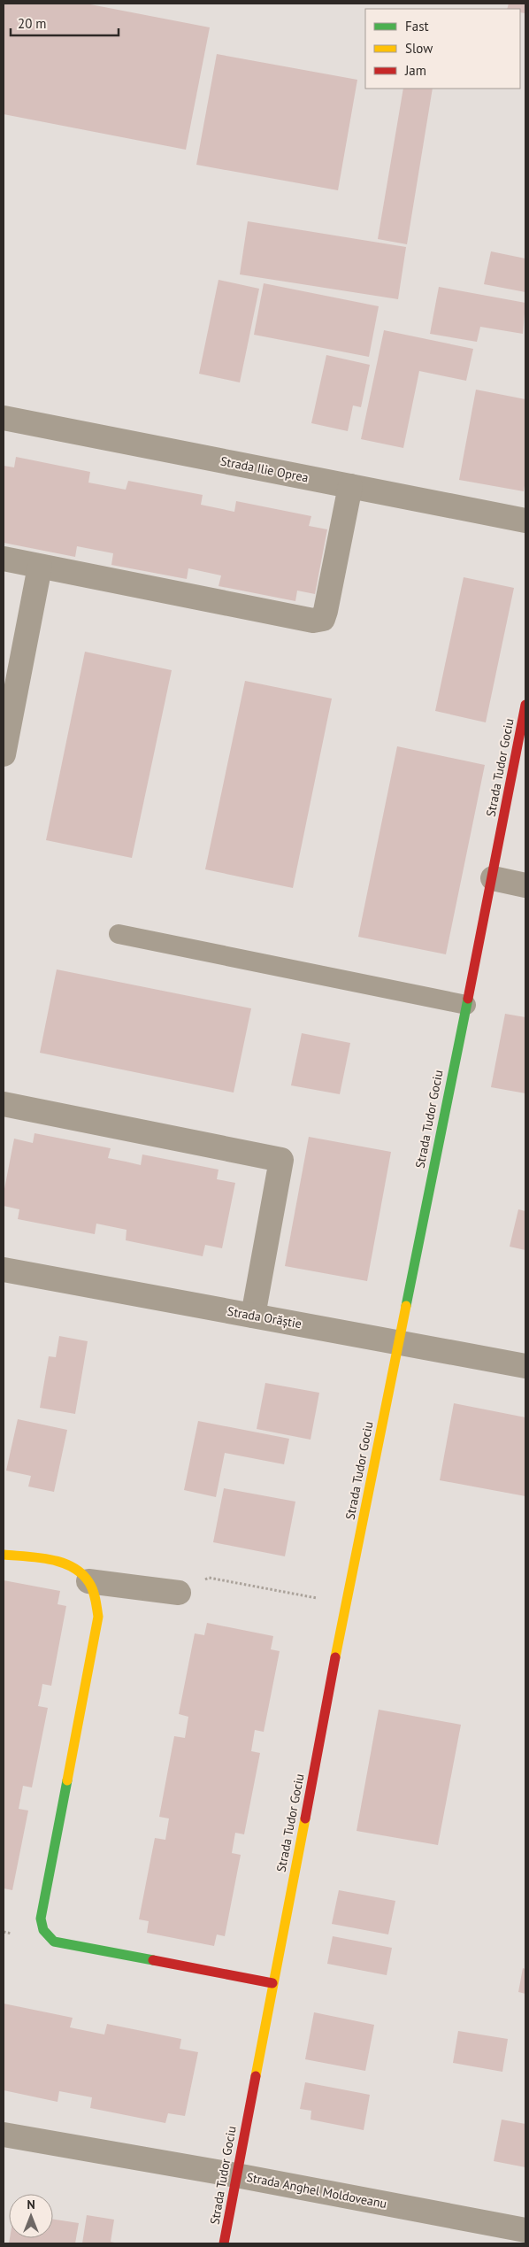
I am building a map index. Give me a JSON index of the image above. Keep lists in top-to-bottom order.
{
  "streets": {
    "street": [
      "Strada Ilie Oprea",
      "Strada Tudor Gociu",
      "Strada Orăștie",
      "Strada Anghel Moldoveanu"
    ]
  },
  "crossings": [
    ["Strada Tudor Gociu", "Strada Orăștie"],
    ["Strada Tudor Gociu", "Strada Anghel Moldoveanu"]
  ],
  "legend": ["Fast", "Slow", "Jam"],
  "scale_bar": "20 m",
  "north": "top"
}
